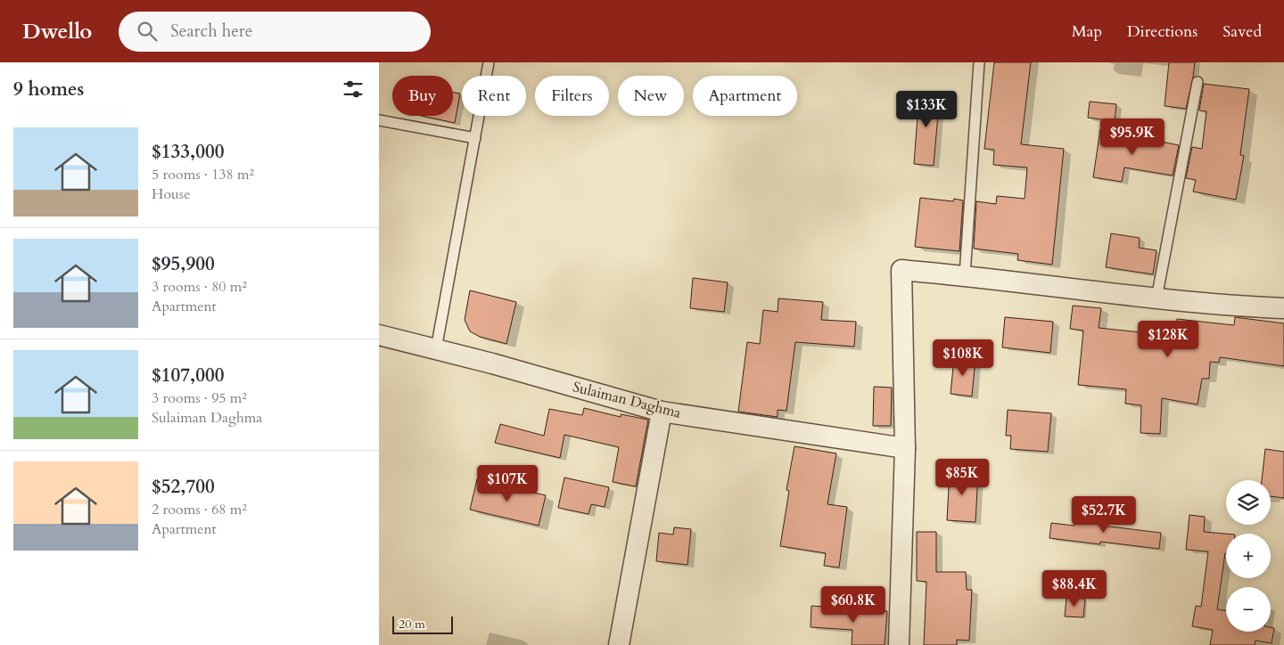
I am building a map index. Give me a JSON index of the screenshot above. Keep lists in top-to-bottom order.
{
  "streets": {
    "street": ["Sulaiman Daghma"]
  },
  "scale_bar": "20 m",
  "page": {
    "header": "Dwello",
    "search": "Search here",
    "nav": ["Map", "Directions", "Saved"],
    "heading": "9 homes",
    "chip": [
      "Buy",
      "Rent",
      "Filters",
      "New",
      "Apartment"
    ],
    "price": [
      "$133K",
      "$95.9K",
      "$128K",
      "$108K",
      "$85K",
      "$107K",
      "$52.7K",
      "$88.4K",
      "$60.8K"
    ],
    "list": [
      {
        "name": "$133,000",
        "note": "5 rooms · 138 m² · House"
      },
      {
        "name": "$95,900",
        "note": "3 rooms · 80 m² · Apartment"
      },
      {
        "name": "$107,000",
        "note": "3 rooms · 95 m² · Sulaiman Daghma"
      },
      {
        "name": "$52,700",
        "note": "2 rooms · 68 m² · Apartment"
      }
    ],
    "map_buttons": ["+", "−"],
    "scale": "20 m"
  }
}
